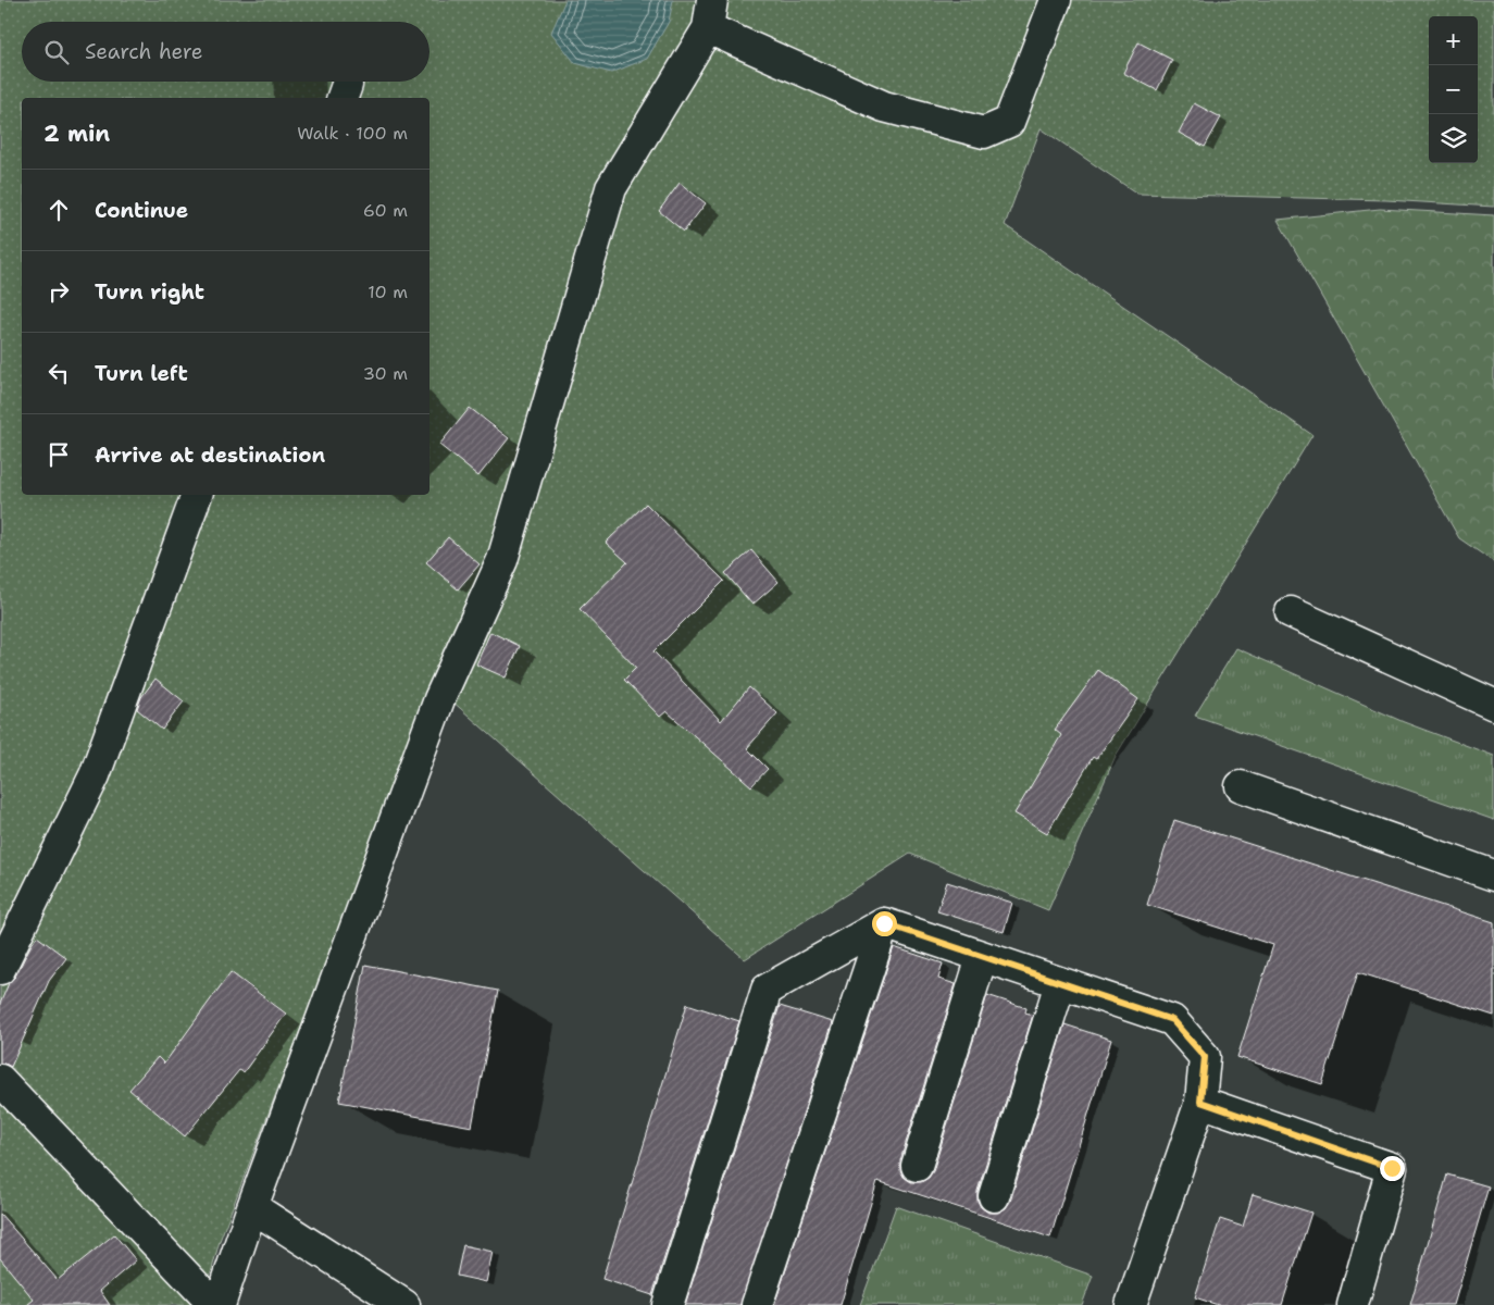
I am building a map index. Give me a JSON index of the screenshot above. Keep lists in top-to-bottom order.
{
  "page": {
    "map_buttons": ["+", "−"],
    "search": "Search here",
    "heading": ["2 min", "Walk · 100 m"],
    "list": [
      ["Continue", "60 m"],
      ["Turn right", "10 m"],
      ["Turn left", "30 m"],
      "Arrive at destination"
    ]
  }
}
